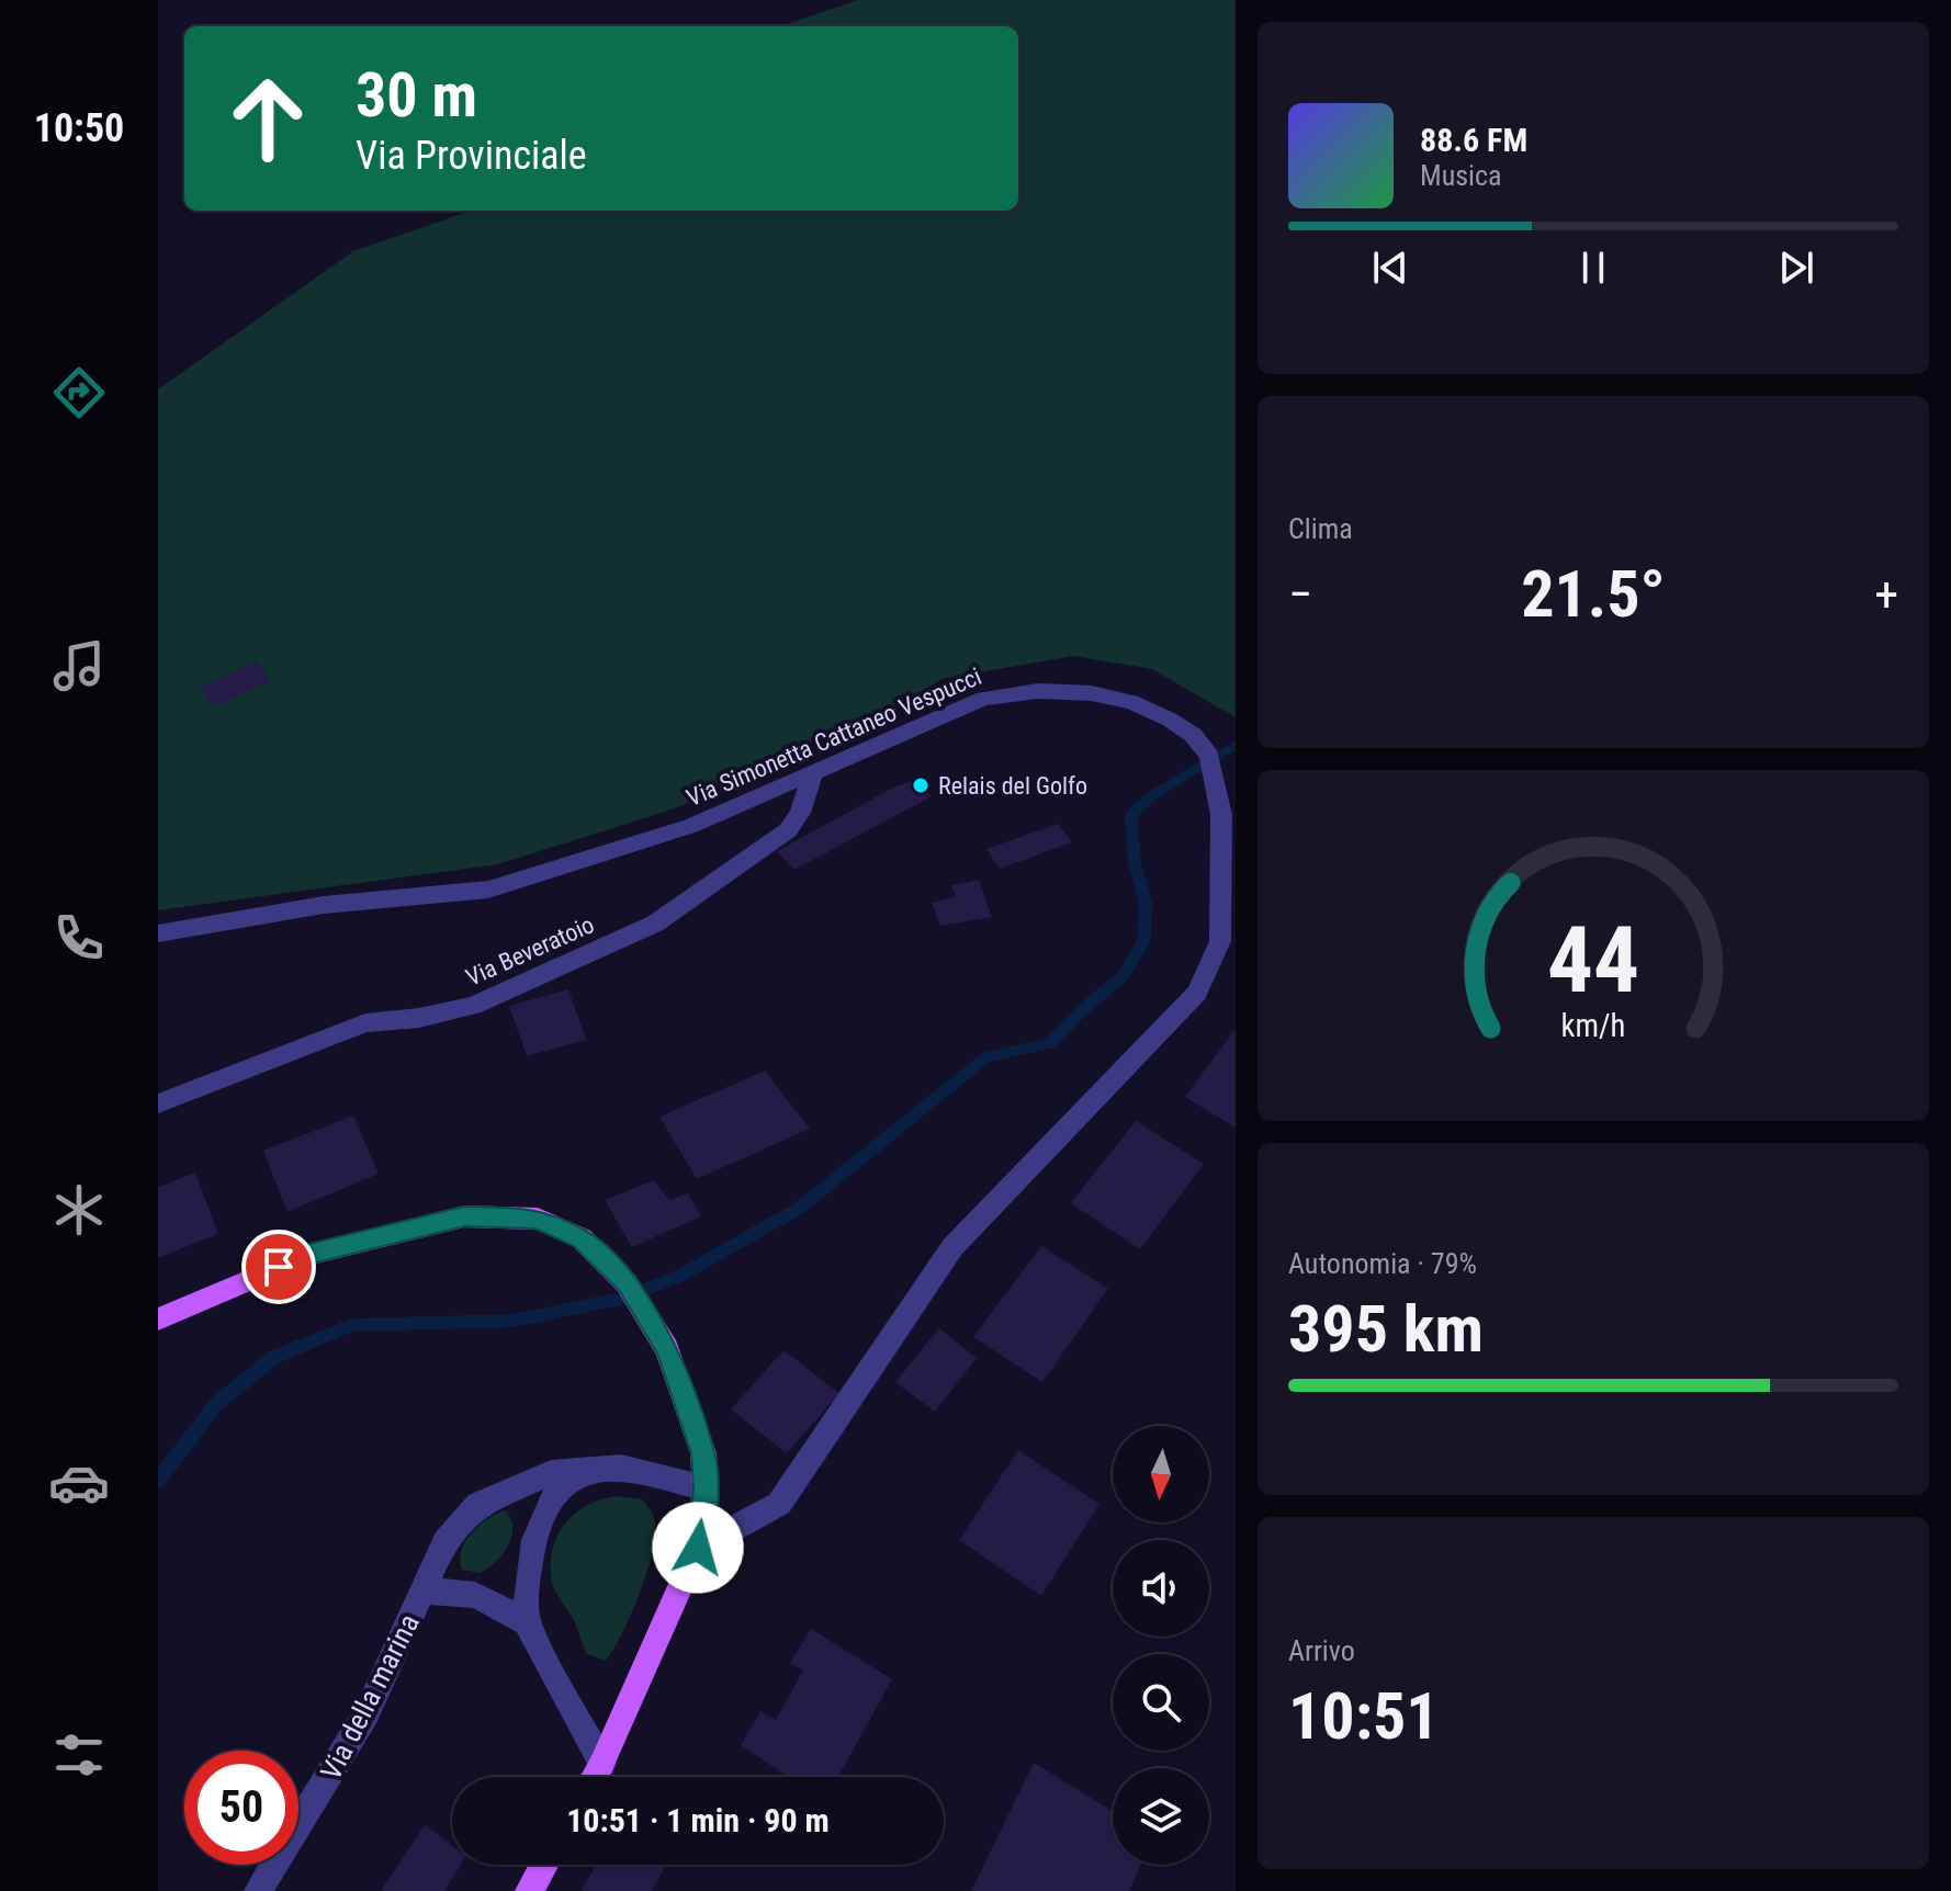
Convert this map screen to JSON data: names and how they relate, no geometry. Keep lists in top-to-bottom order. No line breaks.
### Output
{"streets":{"street":["Via Simonetta Cattaneo Vespucci","Via Beveratoio","Via della marina"]},"crossings":[["Via Simonetta Cattaneo Vespucci","Via Beveratoio"]],"places":["Relais del Golfo"],"north":"bottom","page":{"tabs":"10:50","turn":["30 m","Via Provinciale"],"song":["88.6 FM","Musica"],"tile":["Clima",["Autonomia · 79%","395 km"],["Arrivo","10:51"]],"heat":["−","21.5°","+"],"limit":"50","trip":"10:51 · 1 min · 90 m","gauge":["44","km/h"]}}
